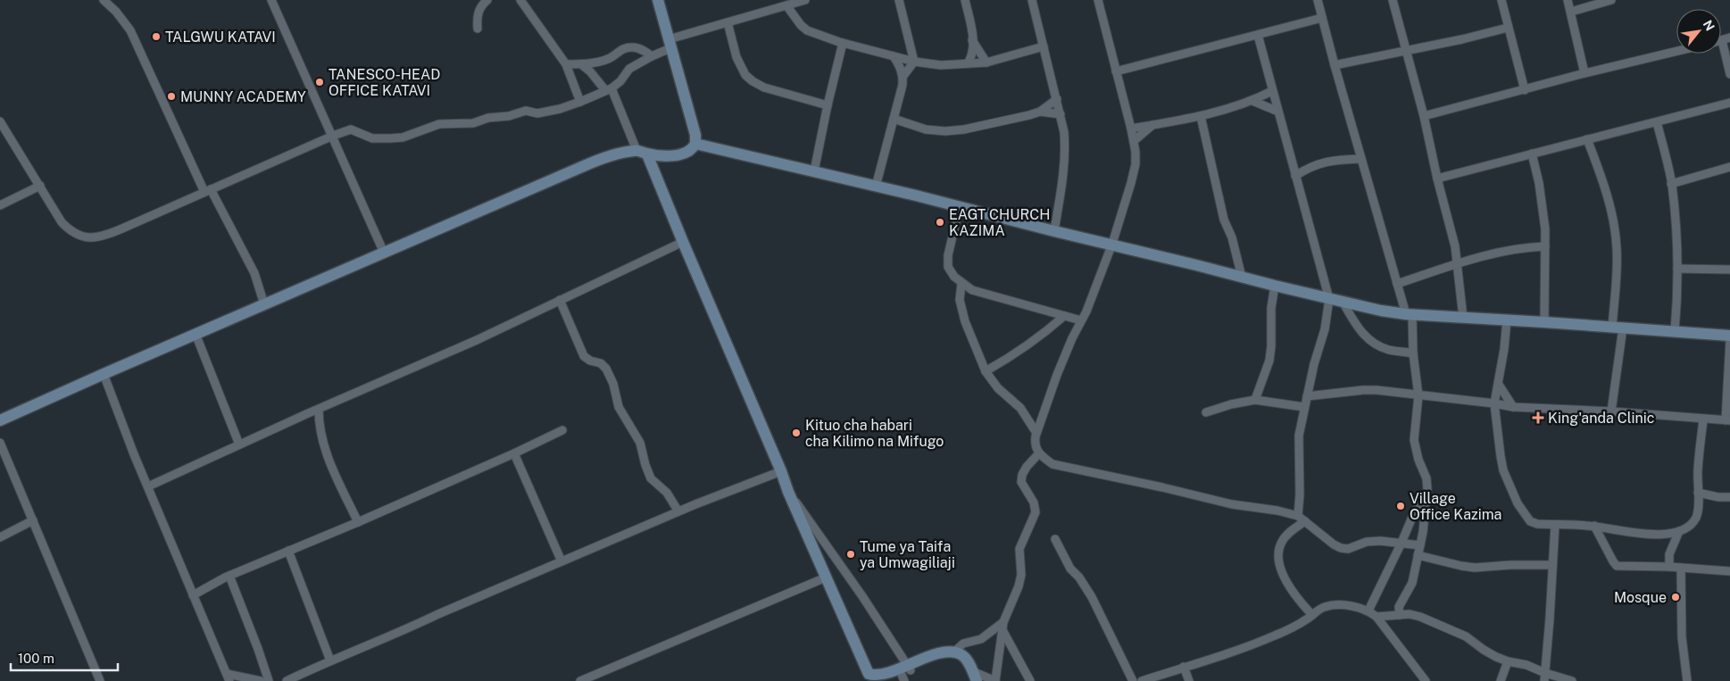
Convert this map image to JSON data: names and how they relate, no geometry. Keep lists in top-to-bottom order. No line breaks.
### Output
{"places":{"other":["TALGWU KATAVI","TANESCO-HEAD OFFICE KATAVI","MUNNY ACADEMY","EAGT CHURCH KAZIMA","Kituo cha habari cha Kilimo na Mifugo","Village Office Kazima","Tume ya Taifa ya Umwagiliaji","Mosque"],"health":["King'anda Clinic"]},"scale_bar":"100 m","north":"top right"}
